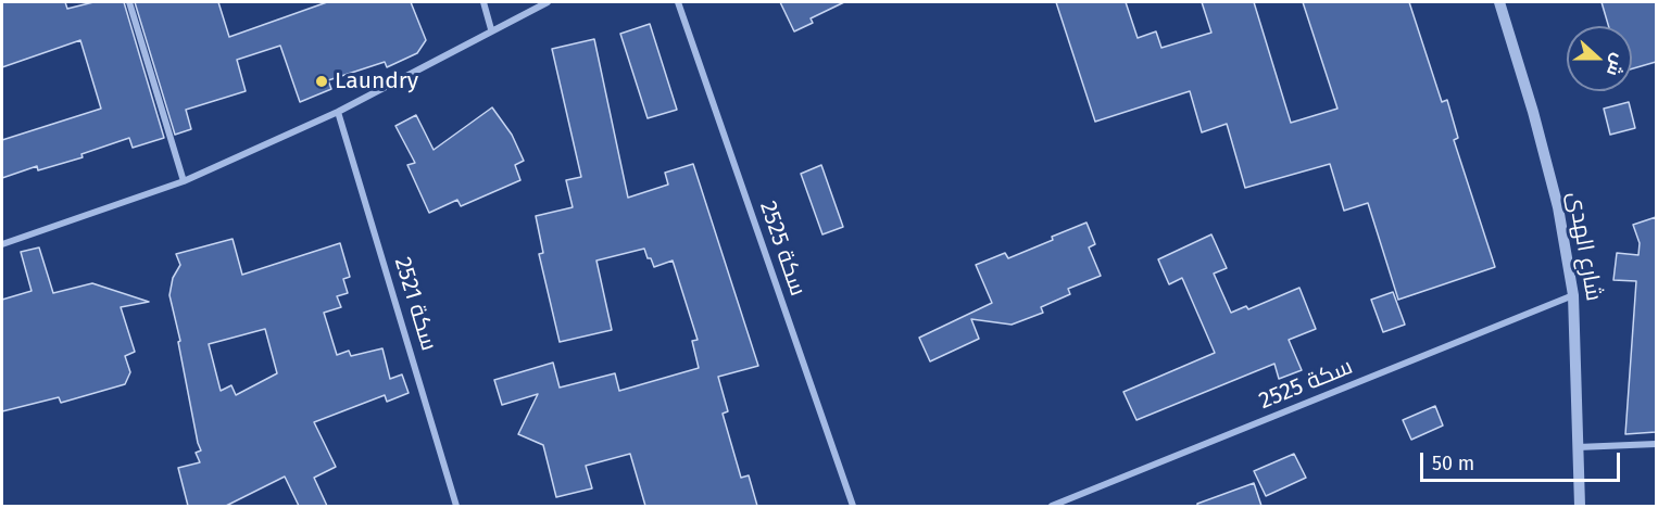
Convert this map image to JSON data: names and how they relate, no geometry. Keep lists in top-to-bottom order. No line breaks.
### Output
{"streets":{"street":["شارع الهدى","سكة 2525","سكة 2521"]},"crossings":[["شارع الهدى","سكة 2525"]],"places":["Laundry"],"scale_bar":"50 m","north":"right"}
